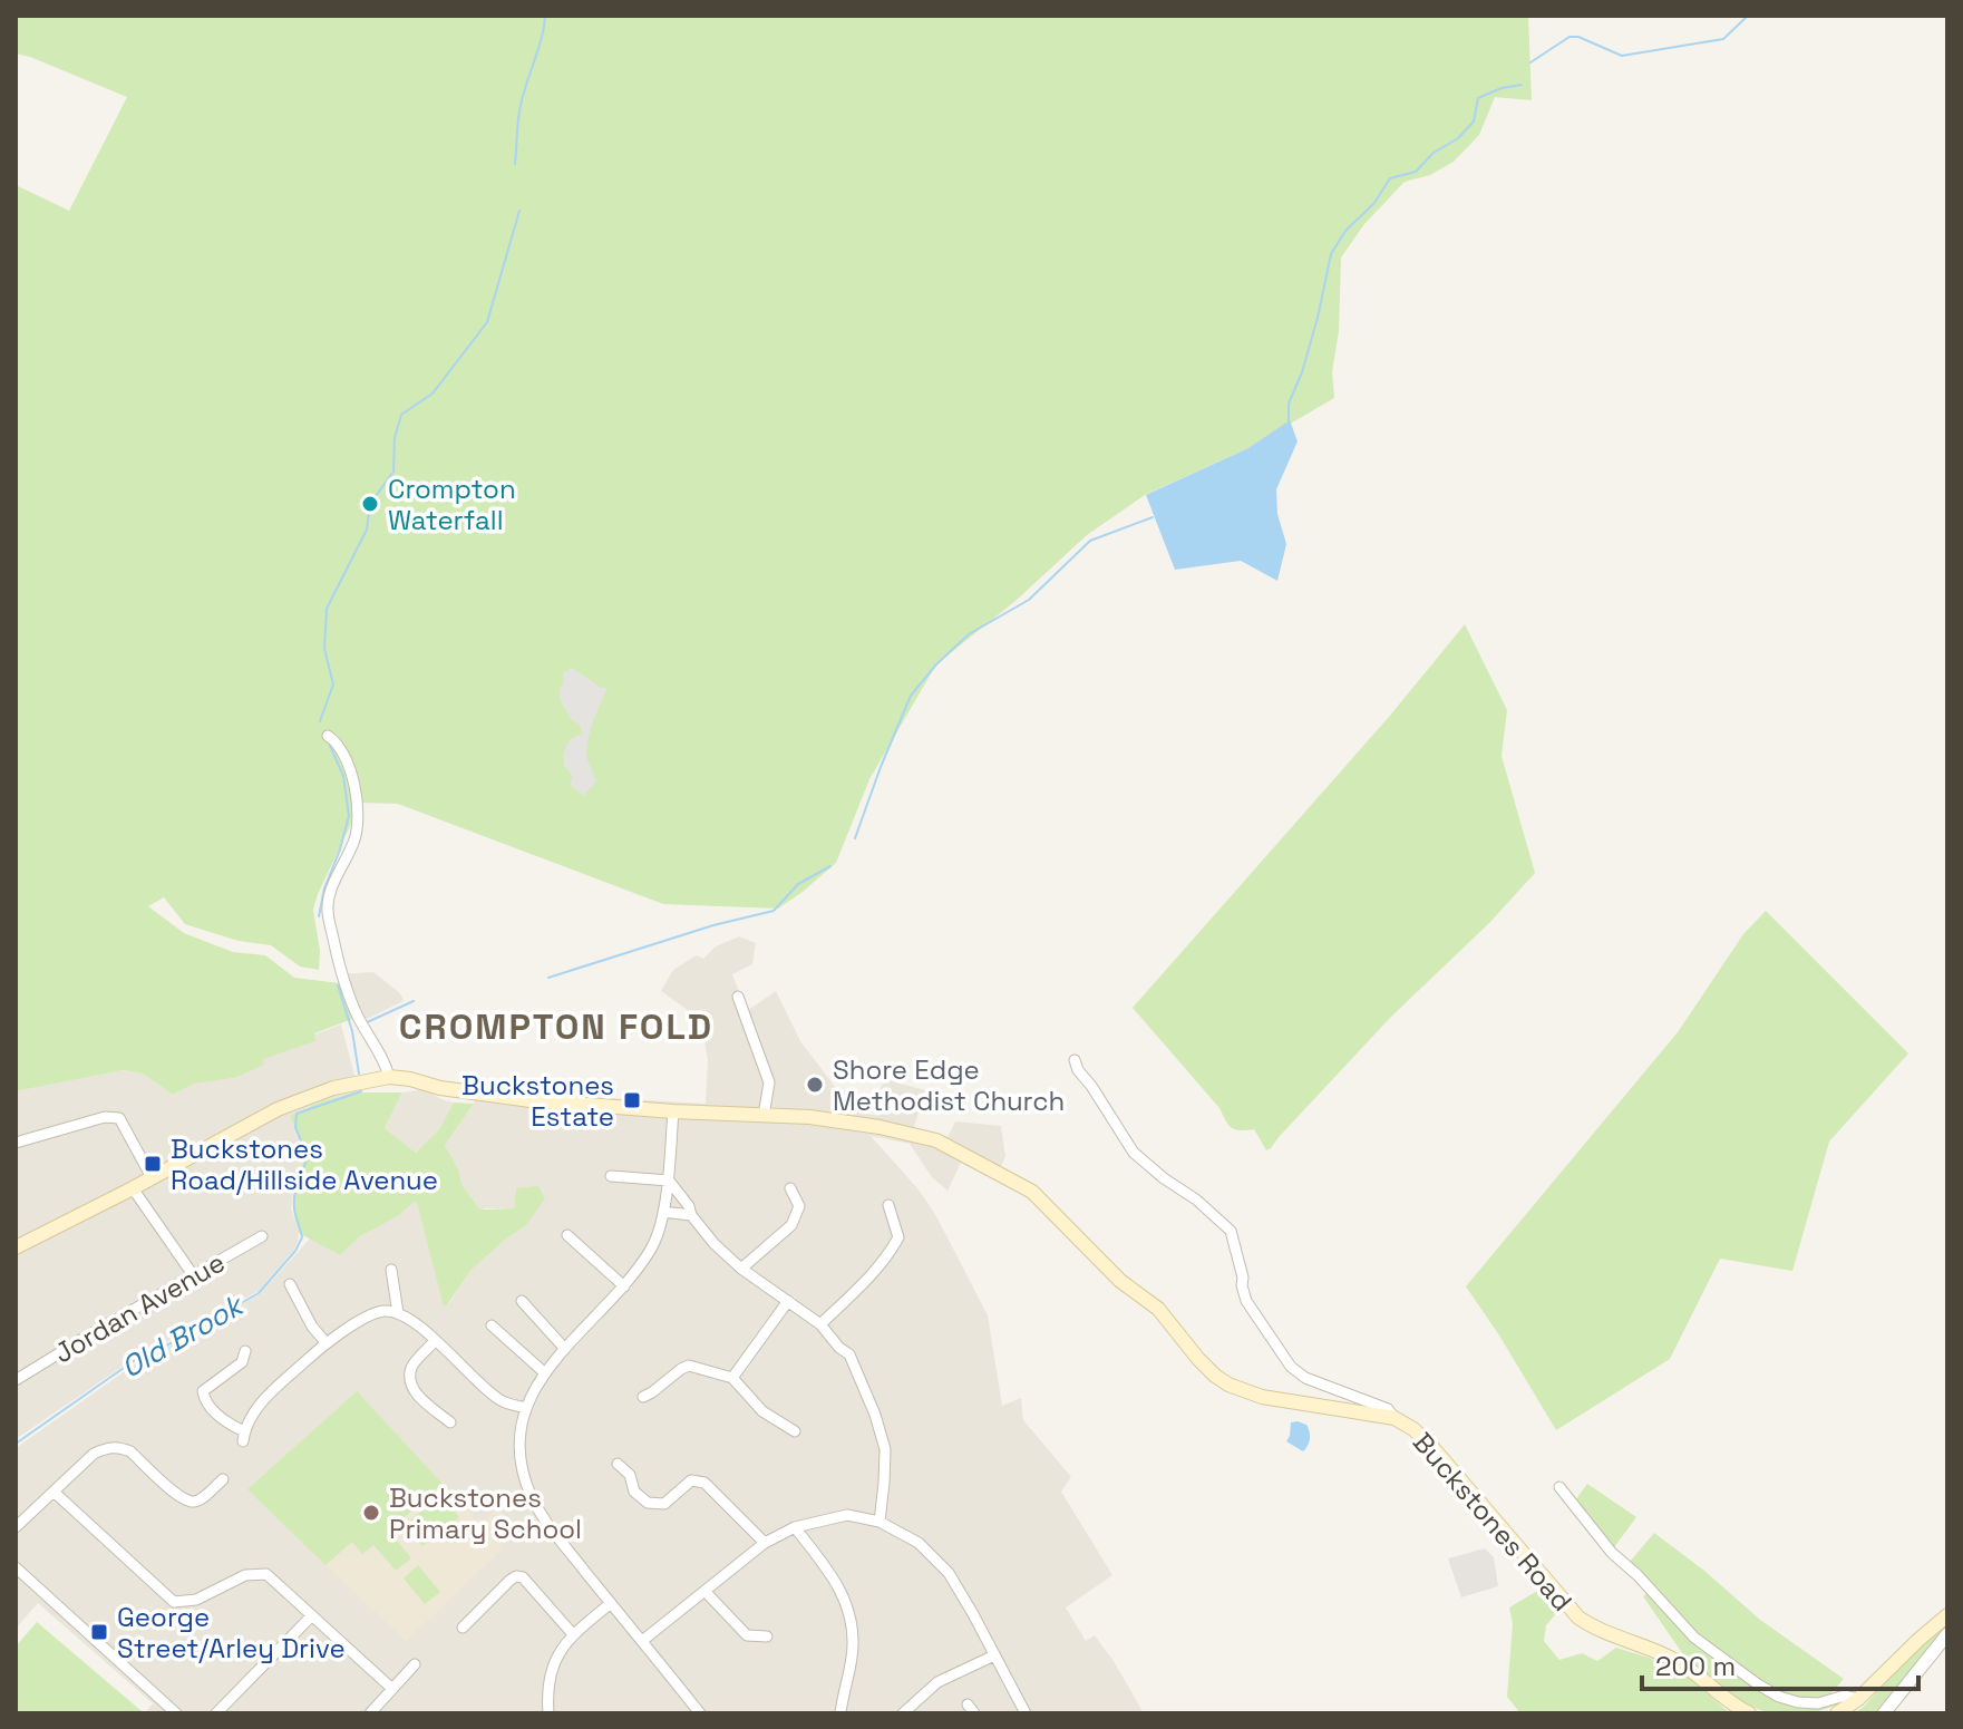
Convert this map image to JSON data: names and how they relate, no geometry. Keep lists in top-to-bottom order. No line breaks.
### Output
{"streets":{"main road":["Buckstones Road"],"street":["Jordan Avenue"]},"districts":["CROMPTON FOLD"],"water":["Old Brook"],"places":{"other":["Crompton Waterfall","Shore Edge Methodist Church","Buckstones Primary School"],"transit":["Buckstones Estate","Buckstones Road/Hillside Avenue","George Street/Arley Drive"]},"scale_bar":"200 m"}
